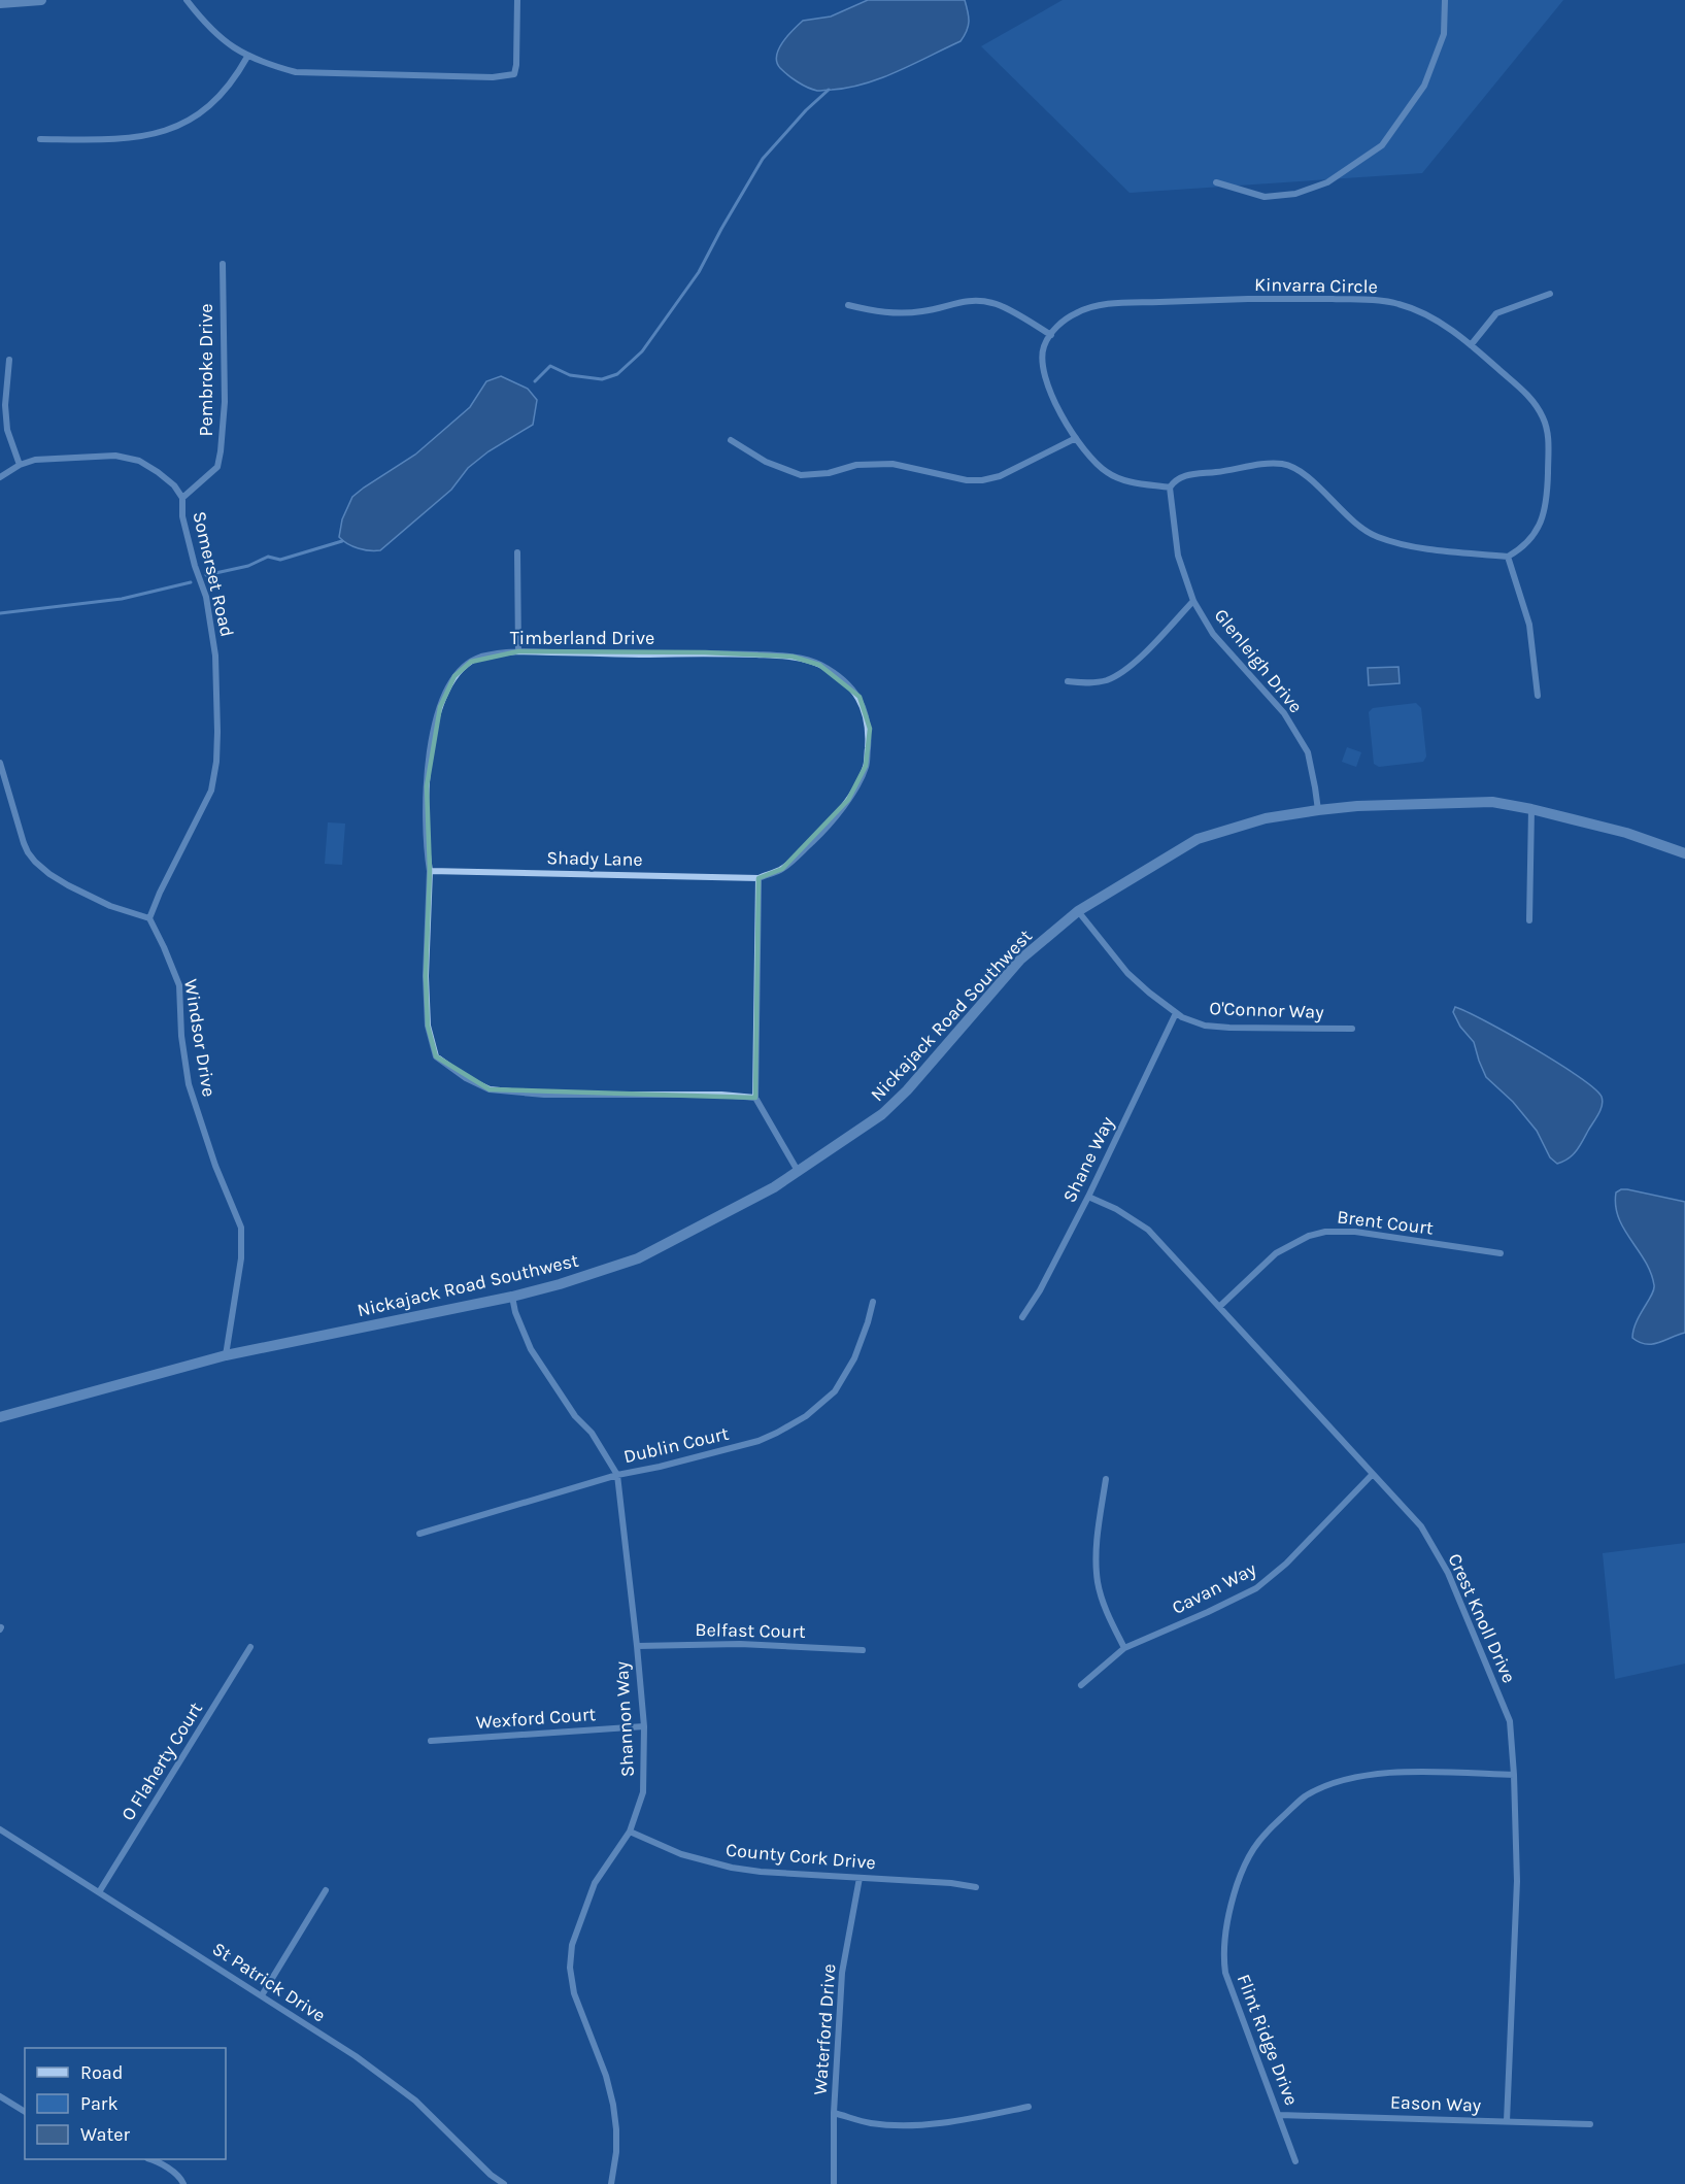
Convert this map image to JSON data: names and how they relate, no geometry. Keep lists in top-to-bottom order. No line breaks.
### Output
{"streets":{"street":["Kinvarra Circle","Pembroke Drive","Somerset Road","Timberland Drive","Glenleigh Drive","Shady Lane","O'Connor Way","Nickajack Road Southwest","Windsor Drive","Shane Way","Brent Court","Dublin Court","Cavan Way","Crest Knoll Drive","Belfast Court","Wexford Court","Shannon Way","O Flaherty Court","County Cork Drive","St Patrick Drive","Waterford Drive","Flint Ridge Drive","Eason Way"]},"crossings":[["Pembroke Drive","Somerset Road"],["Somerset Road","Windsor Drive"],["Timberland Drive","Shady Lane"],["Glenleigh Drive","Nickajack Road Southwest"],["O'Connor Way","Nickajack Road Southwest"],["O'Connor Way","Shane Way"],["Nickajack Road Southwest","Windsor Drive"],["Nickajack Road Southwest","Shannon Way"],["Shane Way","Crest Knoll Drive"],["Brent Court","Crest Knoll Drive"],["Dublin Court","Shannon Way"],["Cavan Way","Crest Knoll Drive"],["Crest Knoll Drive","Flint Ridge Drive"],["Crest Knoll Drive","Eason Way"],["Belfast Court","Shannon Way"],["Wexford Court","Shannon Way"],["Shannon Way","County Cork Drive"],["O Flaherty Court","St Patrick Drive"],["County Cork Drive","Waterford Drive"],["Flint Ridge Drive","Eason Way"]],"legend":["Road","Park","Water"]}
